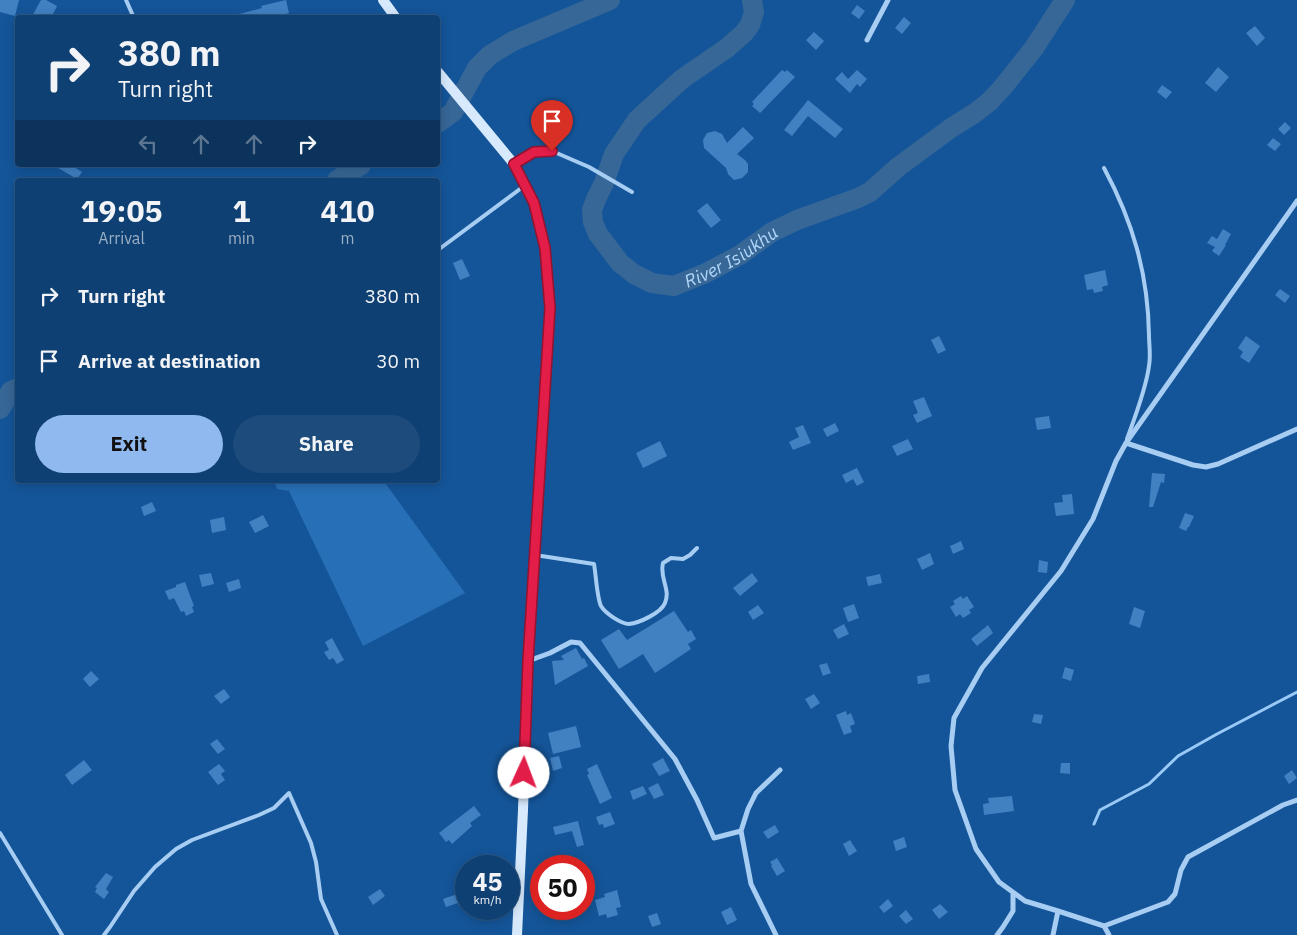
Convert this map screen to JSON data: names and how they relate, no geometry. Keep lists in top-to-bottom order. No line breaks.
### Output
{"water":["River Isiukhu"],"page":{"turn":["380 m","Turn right"],"eta":["19:05","Arrival","1","min","410","m"],"list":[{"name":"Turn right","value":"380 m"},{"name":"Arrive at destination","value":"30 m"}],"buttons":["Exit","Share"],"speed":"45 km/h","limit":"50"}}
